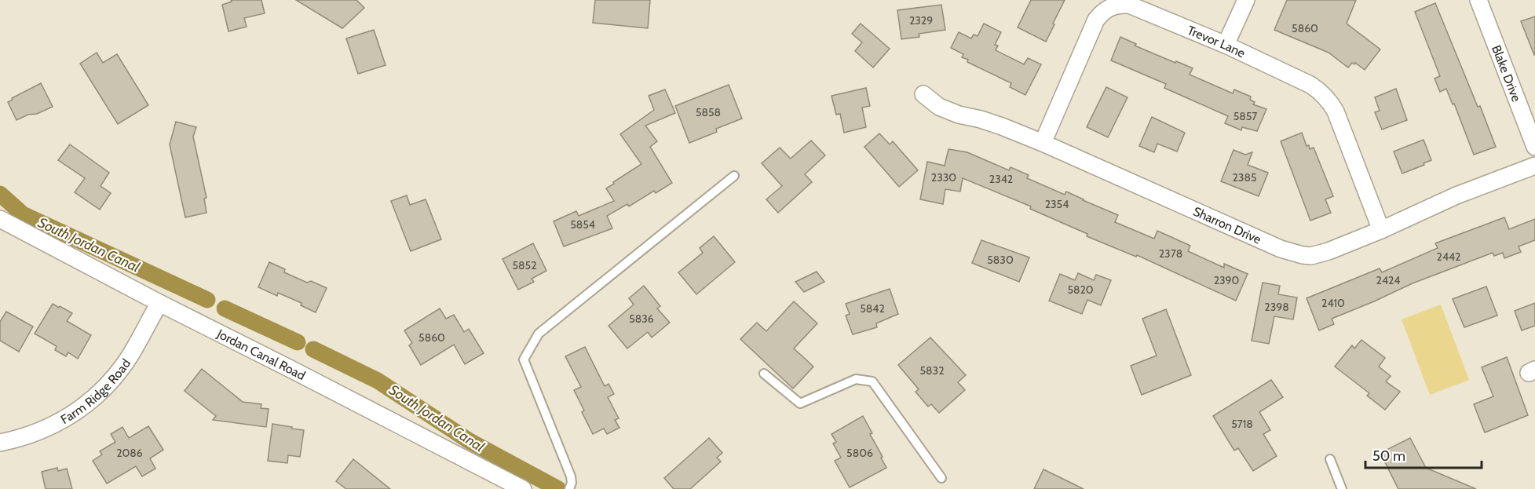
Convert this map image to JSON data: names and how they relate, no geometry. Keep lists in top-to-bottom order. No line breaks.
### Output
{"streets":{"street":["Trevor Lane","Blake Drive","Sharron Drive","Jordan Canal Road","Farm Ridge Road"]},"crossings":[["Trevor Lane","Sharron Drive"],["Jordan Canal Road","Farm Ridge Road"]],"water":["South Jordan Canal"],"house_numbers":["2329","5860","5858","5857","2330","2385","2342","2354","5854","2378","2442","5830","5852","2390","2424","5820","2410","2398","5842","5836","5860","5832","5718","2086","5806"],"scale_bar":"50 m"}
